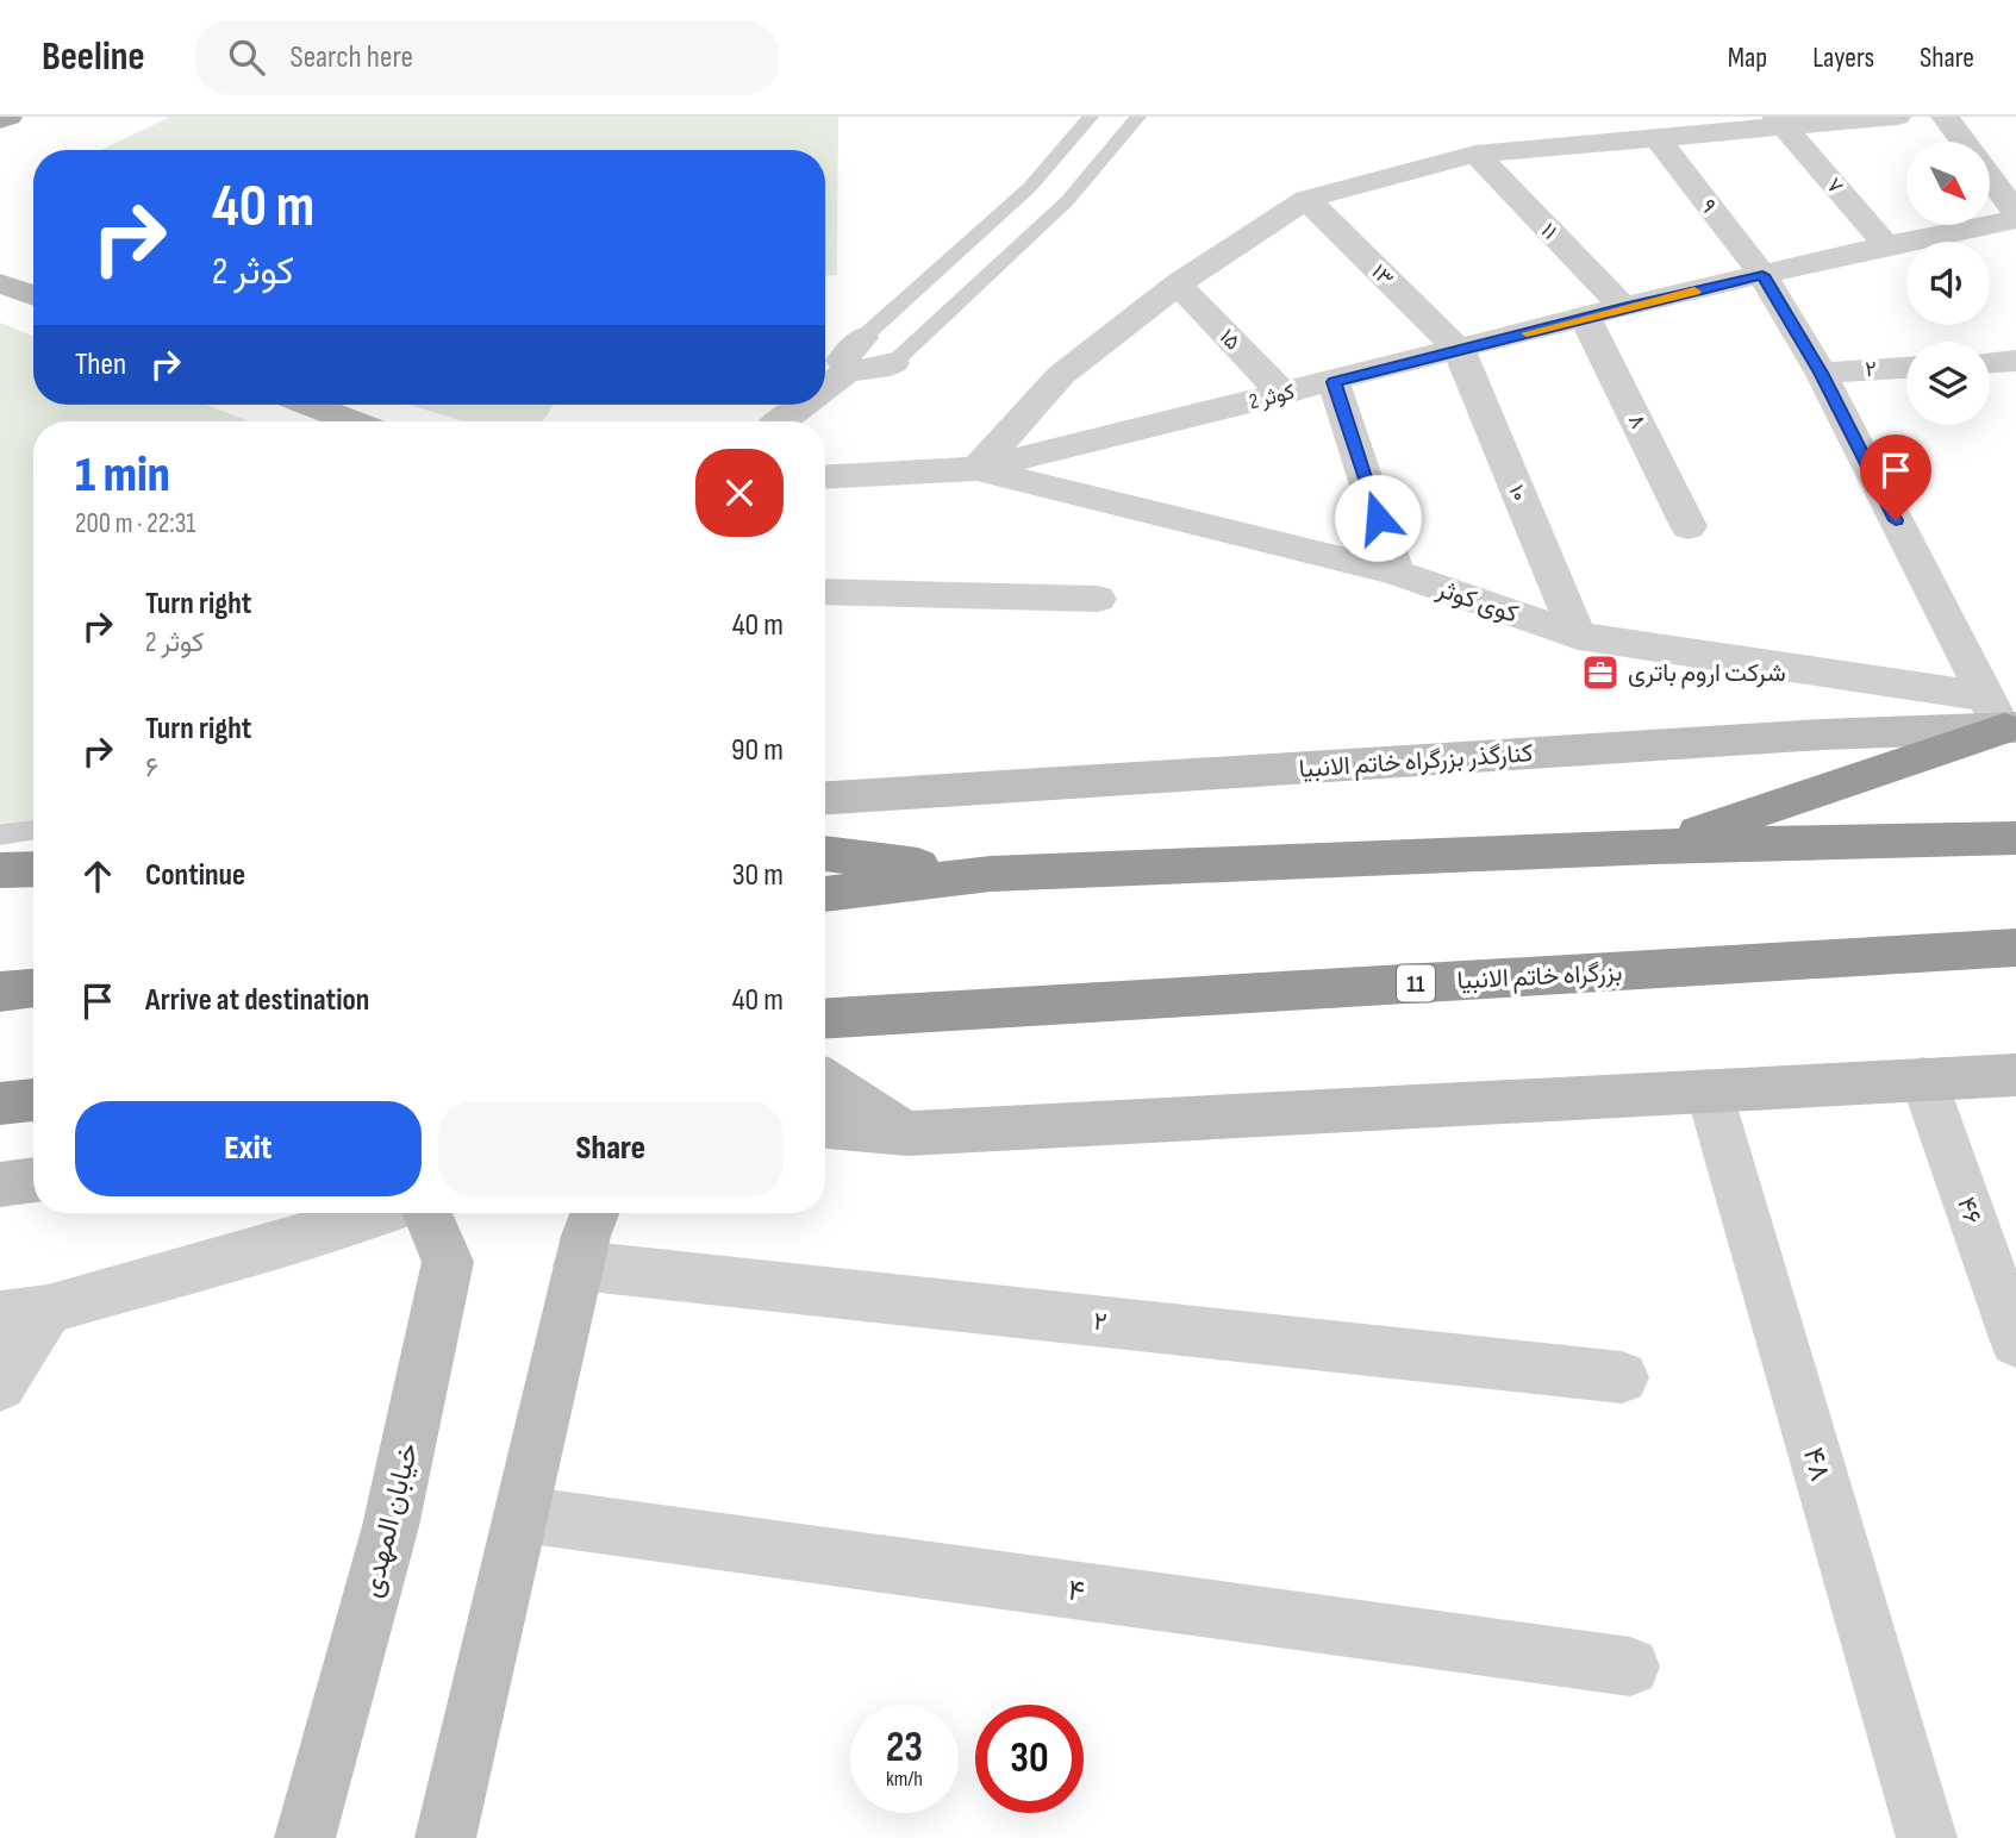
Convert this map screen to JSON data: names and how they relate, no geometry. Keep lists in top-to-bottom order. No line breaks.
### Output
{"streets":{"highway":["بزرگراه خاتم الانبیا","11"],"main road":["کنارگذر بزرگراه خاتم الانبیا","خیابان المهدی"],"street":["۷","۹","۱۱","۱۳","۱۵","۲","کوثر 2","۸","۱۰","کوی کوثر","۴۶","۴۸","۴"]},"crossings":[["۷","کوثر 2"],["۹","۲"],["۹","کوثر 2"],["۹","کوی کوثر"],["۹","کنارگذر بزرگراه خاتم الانبیا"],["۱۱","کوثر 2"],["۱۳","کوثر 2"],["۱۳","۱۰"],["۱۵","کوثر 2"],["کوثر 2","۸"],["کوثر 2","۱۰"],["کوثر 2","کوی کوثر"],["۱۰","کوی کوثر"],["کوی کوثر","کنارگذر بزرگراه خاتم الانبیا"]],"places":{"office":["شرکت اروم باتری"]},"north":"bottom right","page":{"header":"Beeline","search":"Search here","nav":["Map","Layers","Share"],"turn":["40 m","کوثر 2"],"then":"Then","heading":["1 min","200 m · 22:31"],"list":[{"name":"Turn right","note":"کوثر 2","value":"40 m"},{"name":"Turn right","note":"۶","value":"90 m"},{"name":"Continue","value":"30 m"},{"name":"Arrive at destination","value":"40 m"}],"buttons":["Exit","Share"],"speed":"23 km/h","limit":"30"}}
